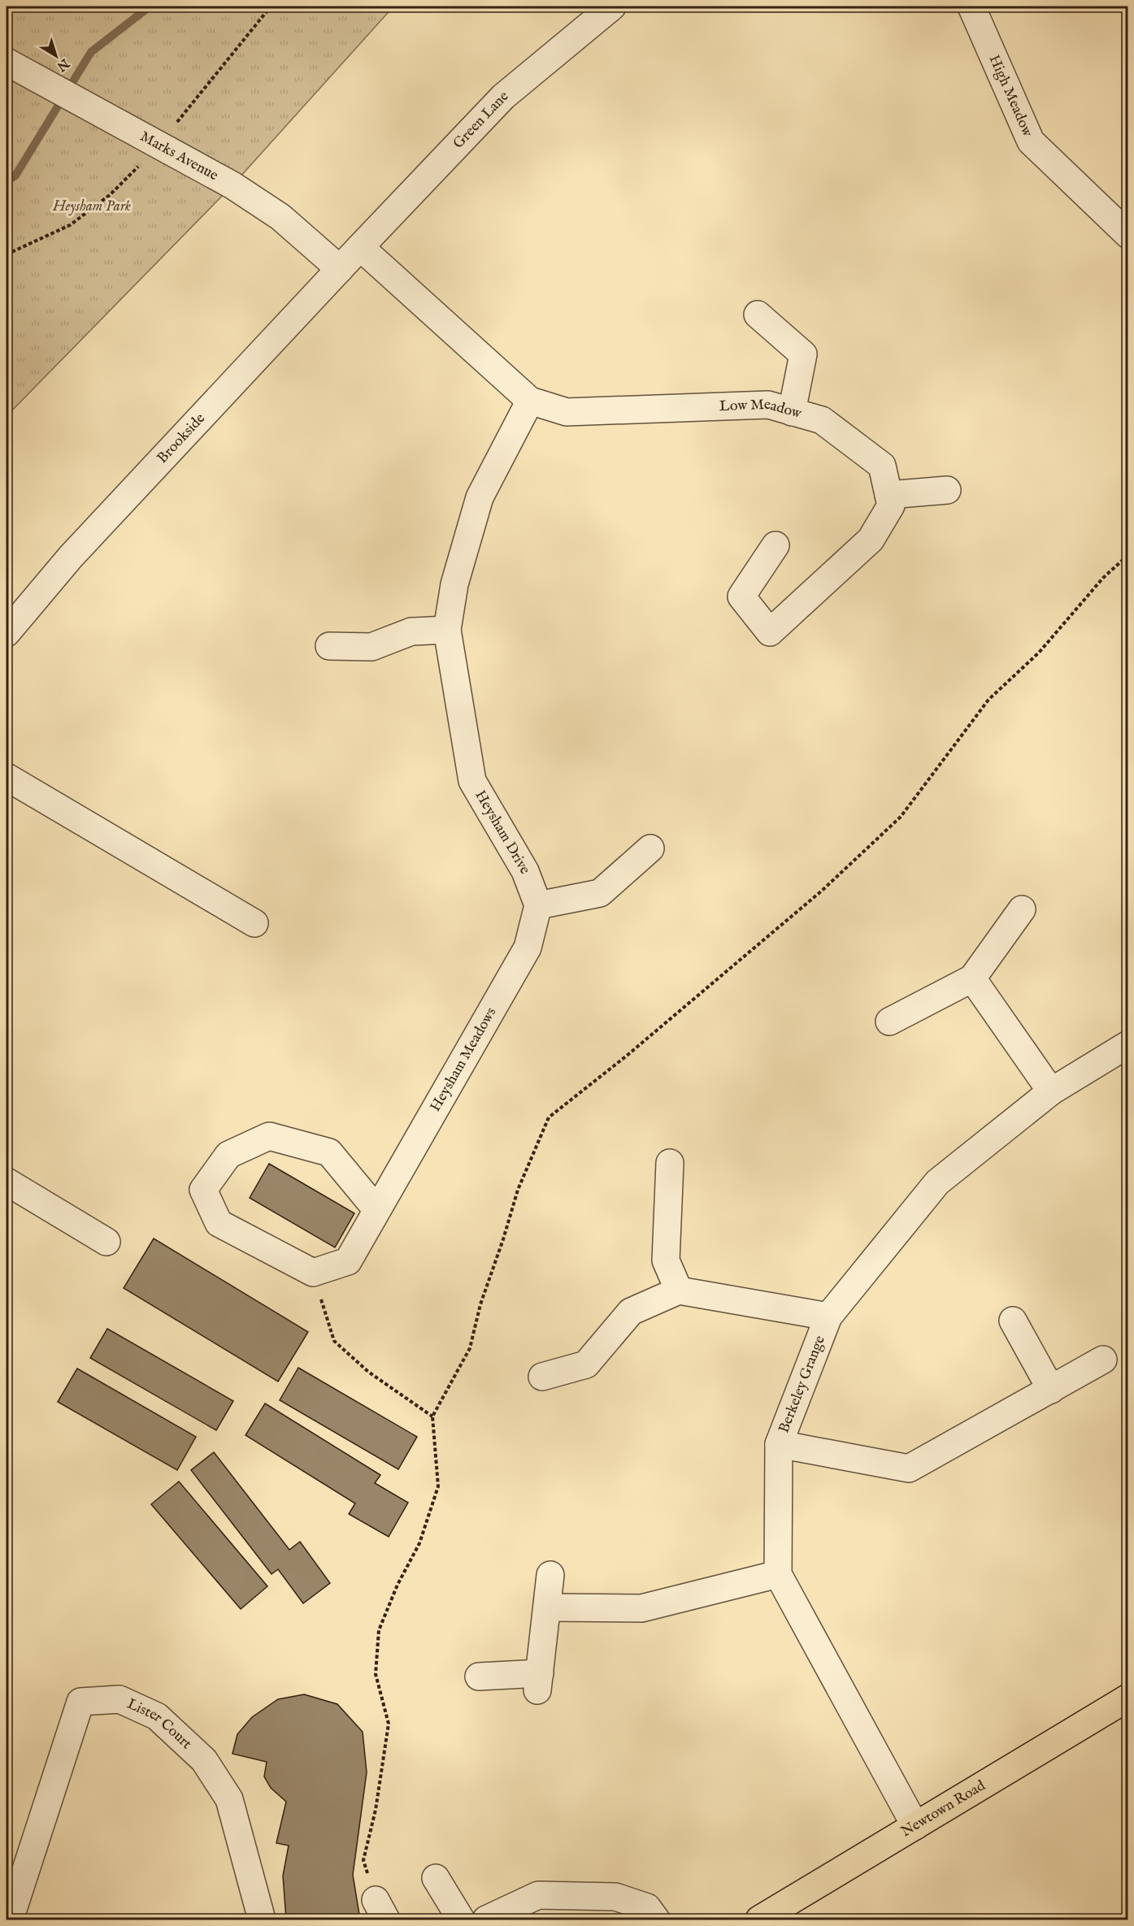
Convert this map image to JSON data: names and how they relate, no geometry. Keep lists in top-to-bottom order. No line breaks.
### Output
{"streets":{"main road":["Newtown Road"],"street":["High Meadow","Green Lane","Marks Avenue","Low Meadow","Brookside","Heysham Drive","Heysham Meadows","Berkeley Grange","Lister Court"]},"crossings":[["Green Lane","Low Meadow"],["Green Lane","Brookside"],["Marks Avenue","Brookside"],["Low Meadow","Brookside"],["Low Meadow","Heysham Drive"],["Heysham Drive","Heysham Meadows"],["Berkeley Grange","Newtown Road"]],"parks":["Heysham Park"],"north":"bottom right"}
